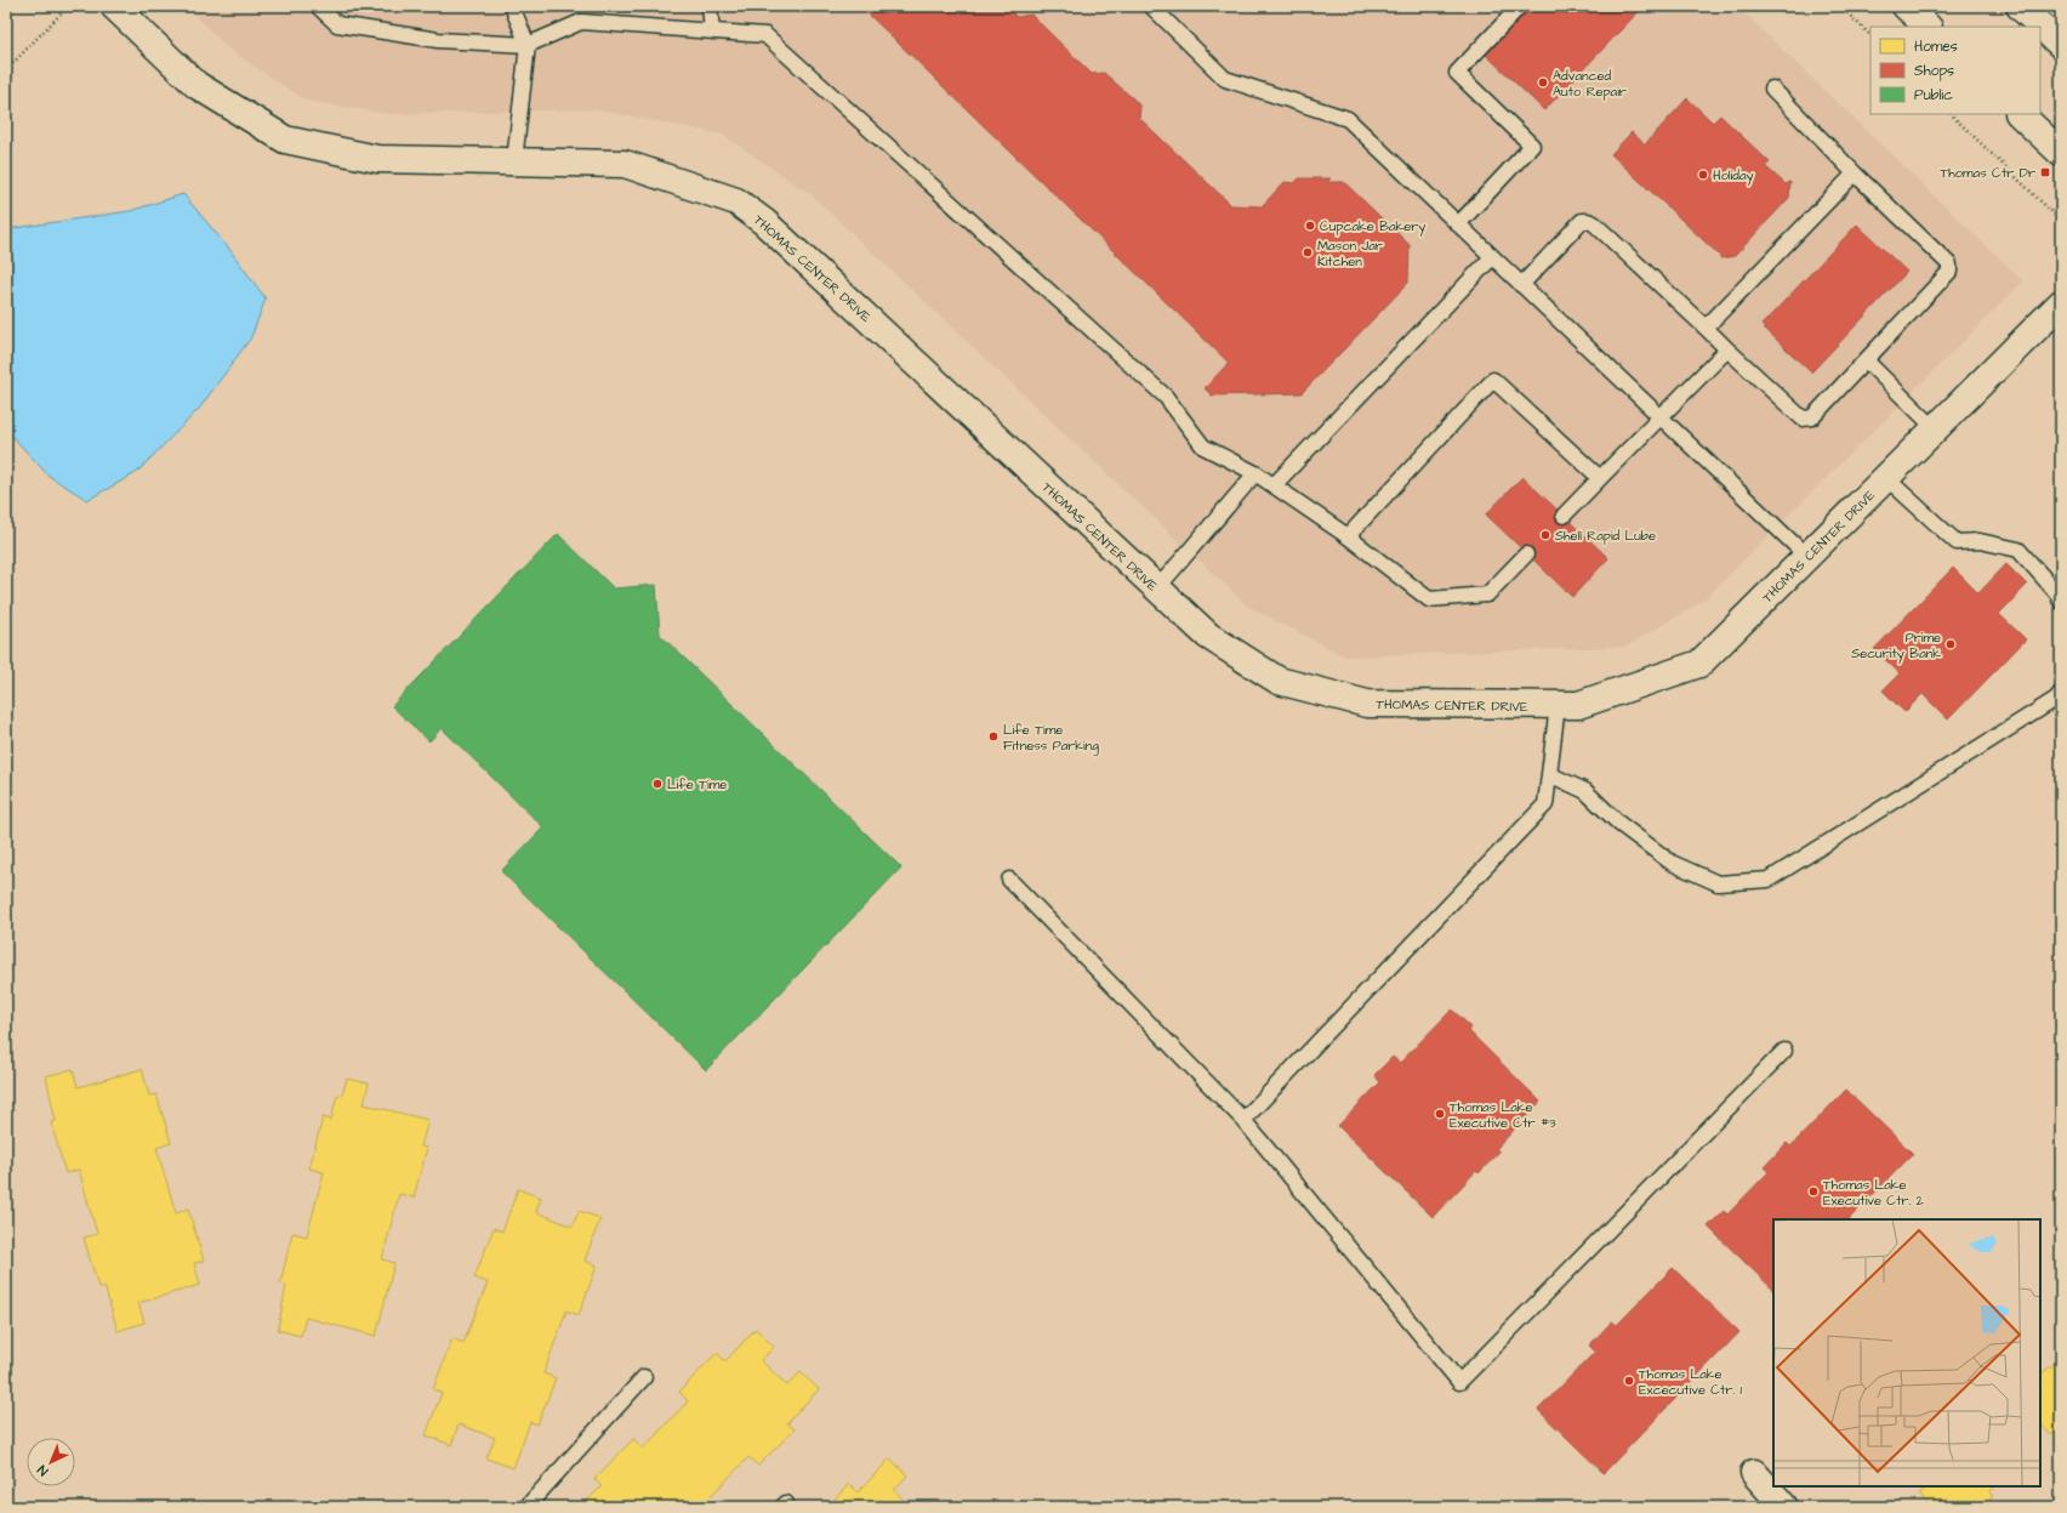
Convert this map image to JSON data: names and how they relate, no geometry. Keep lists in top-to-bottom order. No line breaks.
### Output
{"streets":{"street":["THOMAS CENTER DRIVE"]},"places":{"other":["Advanced Auto Repair","Holiday","Cupcake Bakery","Mason Jar Kitchen","Shell Rapid Lube","Prime Security Bank","Life Time Fitness Parking","Life Time","Thomas Lake Executive Ctr #3","Thomas Lake Executive Ctr. 2","Thomas Lake Excecutive Ctr. 1"],"transit":["Thomas Ctr Dr"]},"legend":["Homes","Shops","Public"],"north":"bottom left"}
